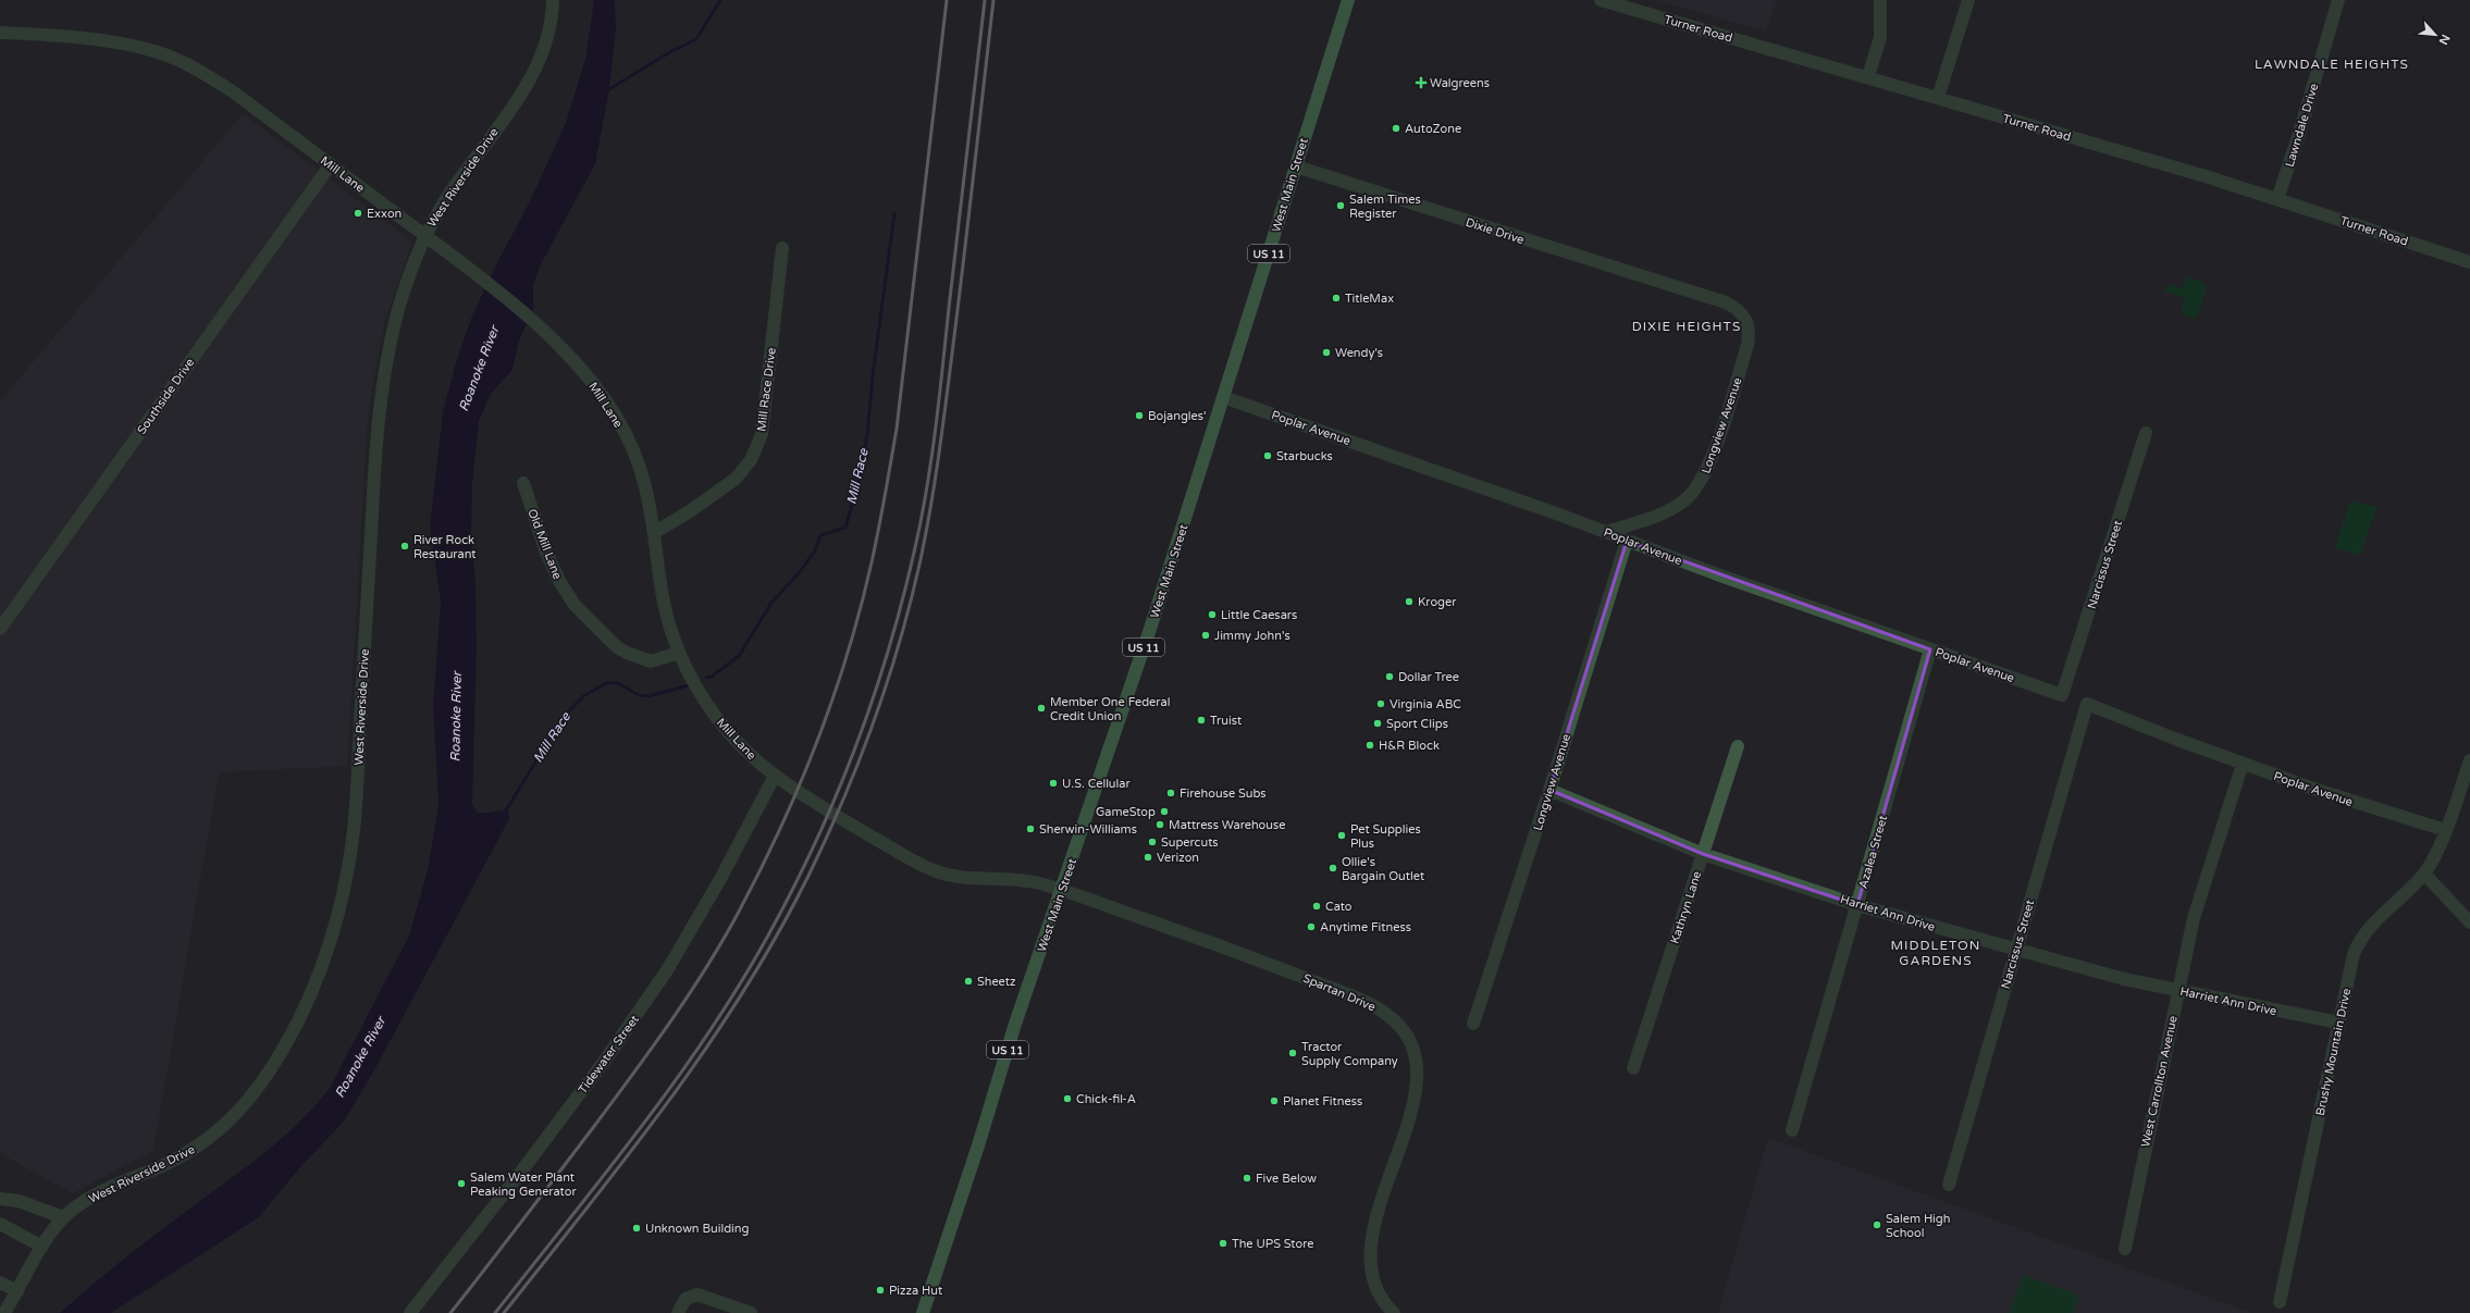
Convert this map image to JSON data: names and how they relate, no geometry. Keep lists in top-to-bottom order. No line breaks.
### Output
{"streets":{"main road":["West Main Street","US 11"],"street":["Turner Road","Lawndale Drive","Mill Lane","West Riverside Drive","Dixie Drive","Mill Race Drive","Southside Drive","Longview Avenue","Poplar Avenue","Old Mill Lane","Narcissus Street","Azalea Street","Kathryn Lane","Harriet Ann Drive","Spartan Drive","Brushy Mountain Drive","Tidewater Street","West Carrollton Avenue"]},"crossings":[["Turner Road","Lawndale Drive"],["Mill Lane","West Riverside Drive"],["Mill Lane","West Main Street"],["Mill Lane","Mill Race Drive"],["Mill Lane","Southside Drive"],["Mill Lane","Old Mill Lane"],["Mill Lane","Spartan Drive"],["Mill Lane","Tidewater Street"],["West Main Street","Dixie Drive"],["West Main Street","Poplar Avenue"],["West Main Street","Spartan Drive"],["Dixie Drive","Longview Avenue"],["Longview Avenue","Poplar Avenue"],["Longview Avenue","Harriet Ann Drive"],["Poplar Avenue","Narcissus Street"],["Poplar Avenue","Azalea Street"],["Poplar Avenue","Brushy Mountain Drive"],["Poplar Avenue","West Carrollton Avenue"],["Narcissus Street","Harriet Ann Drive"],["Azalea Street","Harriet Ann Drive"],["Kathryn Lane","Harriet Ann Drive"],["Harriet Ann Drive","Brushy Mountain Drive"],["Harriet Ann Drive","West Carrollton Avenue"]],"districts":["LAWNDALE HEIGHTS","DIXIE HEIGHTS","MIDDLETON GARDENS"],"water":["Roanoke River","Mill Race"],"places":{"health":["Walgreens"],"other":["AutoZone","Salem Times Register","Exxon","TitleMax","Wendy's","Bojangles'","Starbucks","River Rock Restaurant","Kroger","Little Caesars","Jimmy John's","Dollar Tree","Virginia ABC","Member One Federal Credit Union","Truist","Sport Clips","H&R Block","U.S. Cellular","Firehouse Subs","GameStop","Mattress Warehouse","Sherwin-Williams","Pet Supplies Plus","Supercuts","Verizon","Ollie's Bargain Outlet","Cato","Anytime Fitness","Sheetz","Tractor Supply Company","Chick-fil-A","Planet Fitness","Five Below","Salem Water Plant Peaking Generator","Salem High School","Unknown Building","The UPS Store","Pizza Hut"]},"north":"bottom right"}
